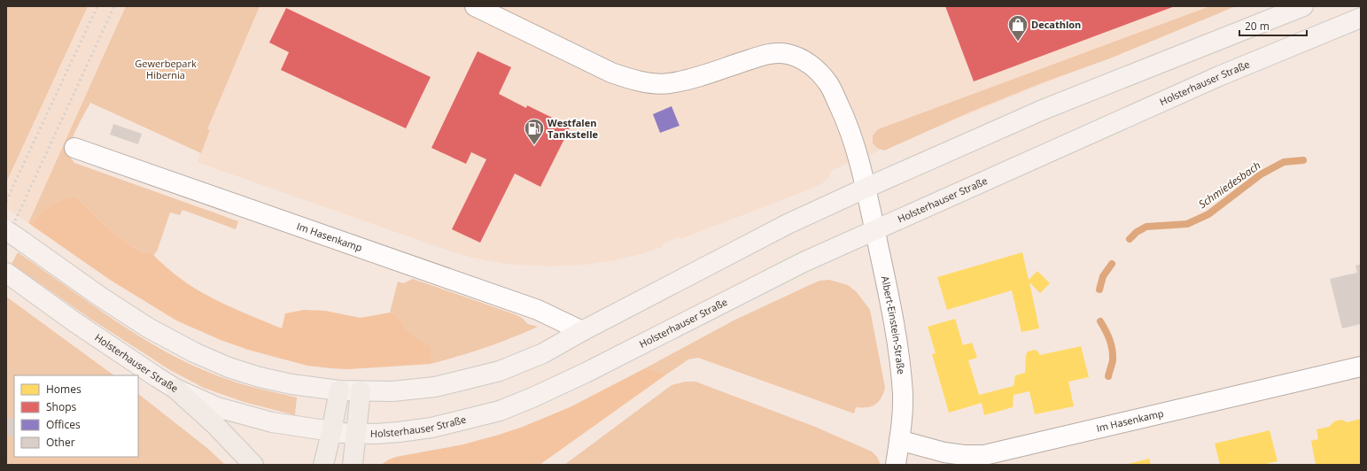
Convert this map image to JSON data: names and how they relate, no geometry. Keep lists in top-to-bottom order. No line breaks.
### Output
{"streets":{"main road":["Holsterhauser Straße"],"street":["Im Hasenkamp","Albert-Einstein-Straße"]},"crossings":[["Holsterhauser Straße","Albert-Einstein-Straße"],["Im Hasenkamp","Albert-Einstein-Straße"]],"water":["Schmiedesbach"],"parks":["Gewerbepark Hibernia"],"places":{"shop":["Decathlon"],"fuel station":["Westfalen Tankstelle"]},"legend":["Homes","Shops","Offices","Other"],"scale_bar":"20 m"}
